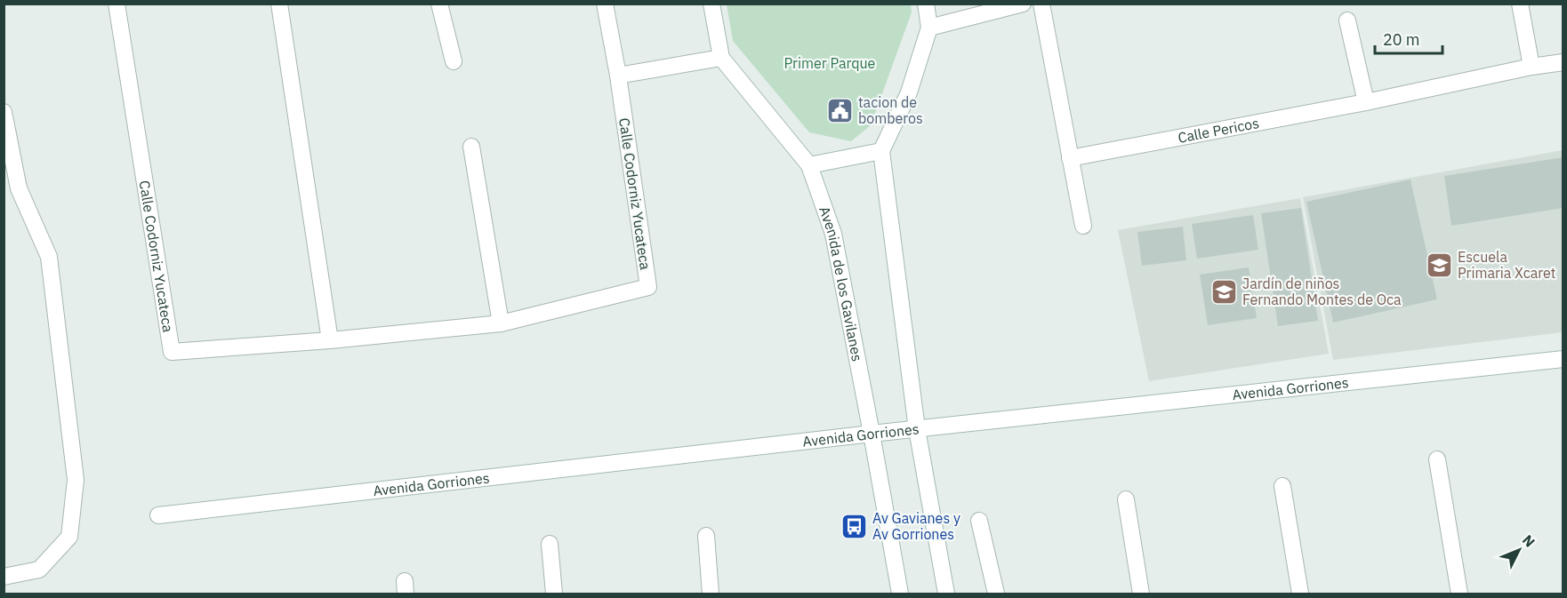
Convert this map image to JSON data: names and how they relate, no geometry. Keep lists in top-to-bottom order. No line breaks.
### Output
{"streets":{"street":["Calle Pericos","Calle Codorniz Yucateca","Avenida de los Gavilanes","Avenida Gorriones"]},"crossings":[["Avenida de los Gavilanes","Avenida Gorriones"]],"parks":["Primer Parque"],"places":{"public building":["tacion de bomberos"],"school or university":["Escuela Primaria Xcaret","Jardín de niños Fernando Montes de Oca"],"bus stop":["Av Gavianes y Av Gorriones"]},"scale_bar":"20 m","north":"top right"}
